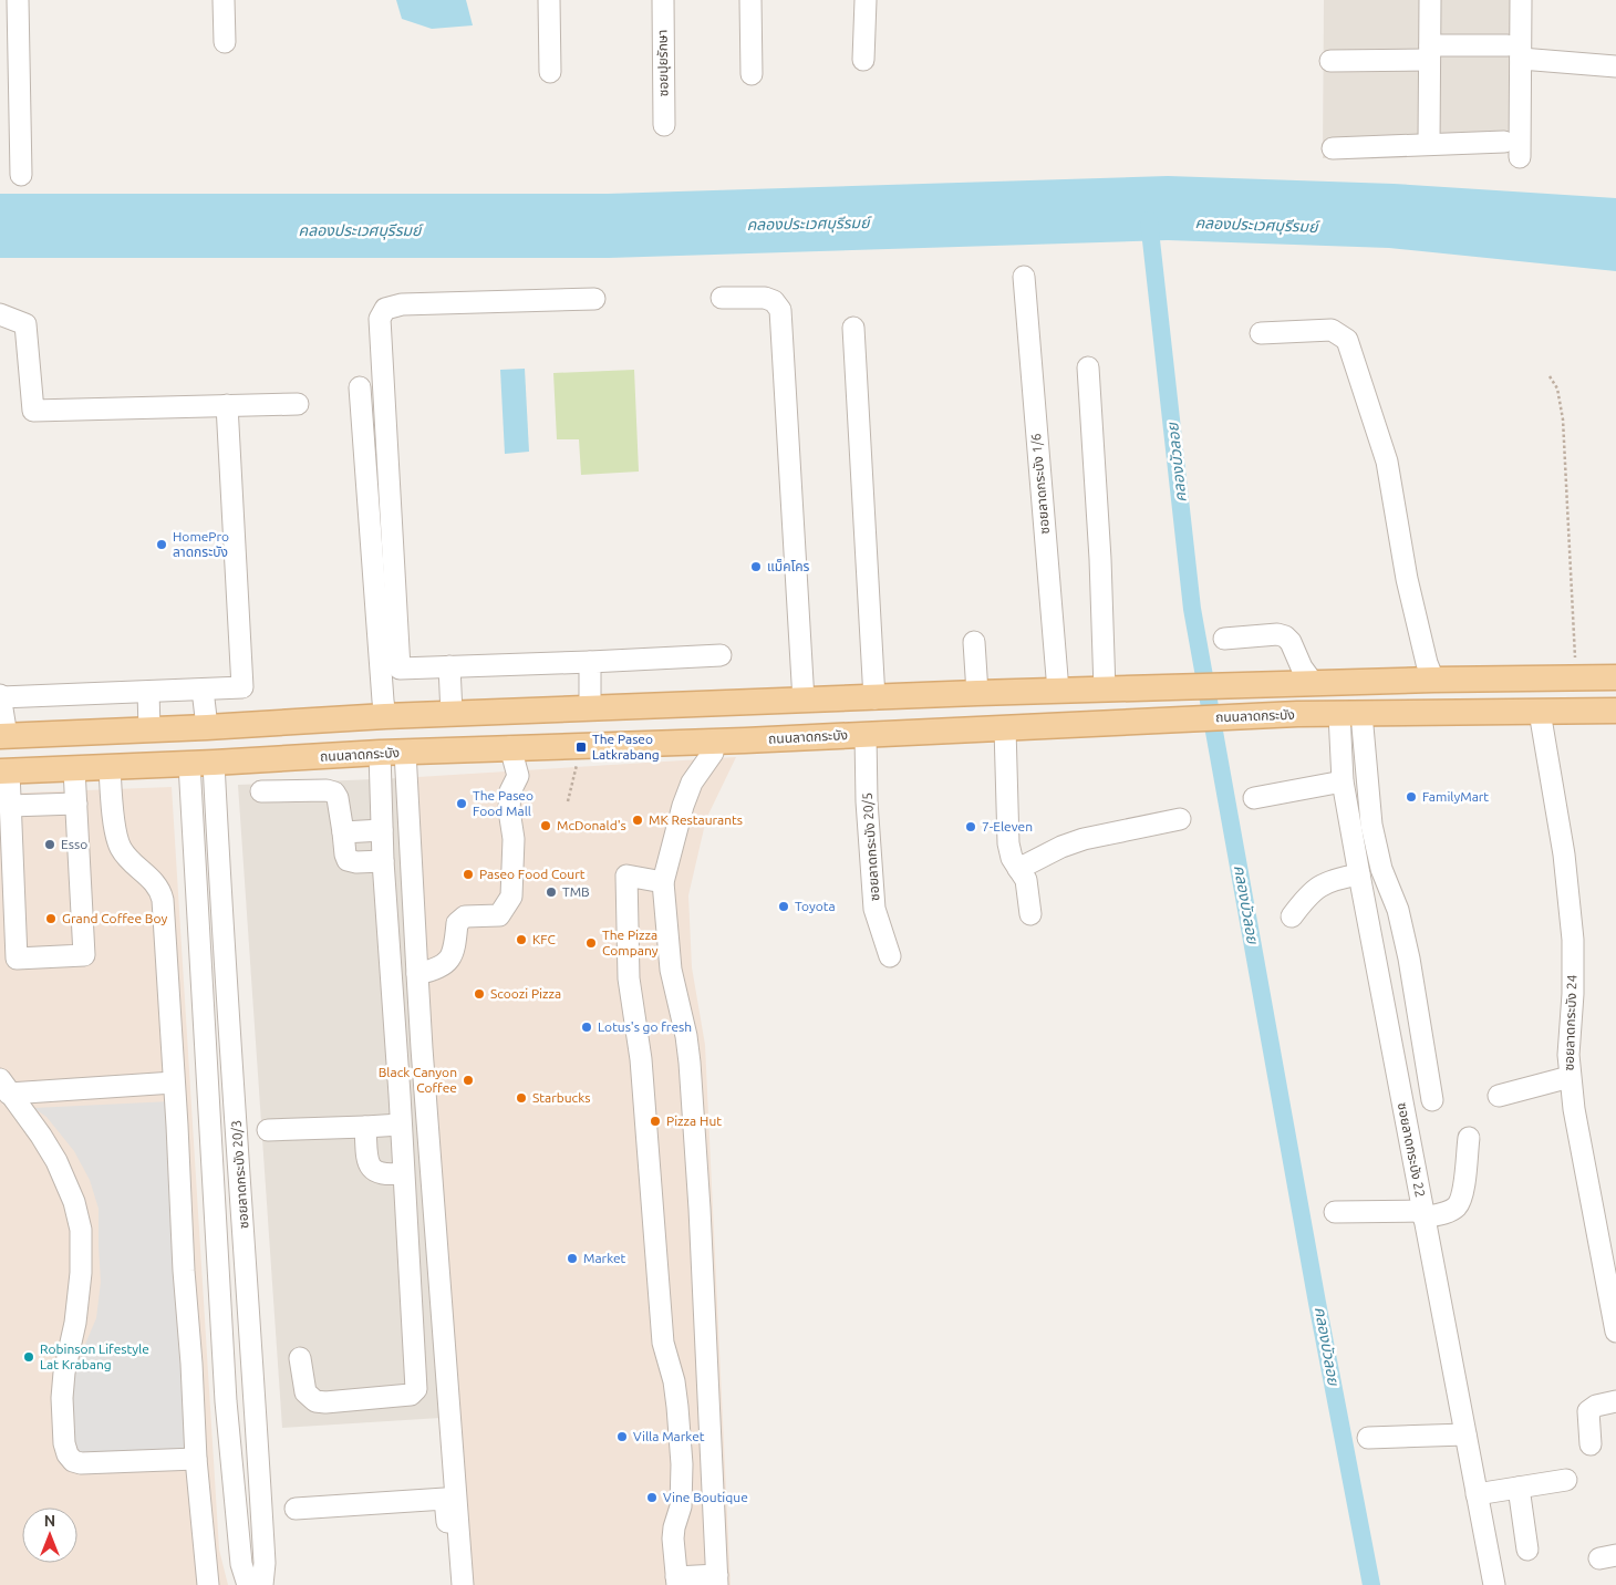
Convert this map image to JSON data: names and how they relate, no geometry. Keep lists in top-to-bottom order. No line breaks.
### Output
{"streets":{"main road":["ถนนลาดกระบัง"],"street":["ซอยปุยรักษา","ซอยลาดกระบัง 1/6","ซอยลาดกระบัง 20/5","ซอยลาดกระบัง 24","ซอยลาดกระบัง 22","ซอยลาดกระบัง 20/3"]},"crossings":[["ถนนลาดกระบัง","ซอยลาดกระบัง 20/5"],["ถนนลาดกระบัง","ซอยลาดกระบัง 24"],["ถนนลาดกระบัง","ซอยลาดกระบัง 22"],["ถนนลาดกระบัง","ซอยลาดกระบัง 20/3"]],"water":["คลองประเวศบุรีรมย์","คลองบัวลอย"],"places":{"other":["HomePro ลาดกระบัง","แม็คโคร","FamilyMart","The Paseo Food Mall","MK Restaurants","McDonald's","7-Eleven","Esso","Paseo Food Court","TMB","Toyota","Grand Coffee Boy","KFC","The Pizza Company","Scoozi Pizza","Lotus's go fresh","Black Canyon Coffee","Starbucks","Pizza Hut","Market","Robinson Lifestyle Lat Krabang","Villa Market","Vine Boutique"],"transit":["The Paseo Latkrabang"]},"north":"top"}
